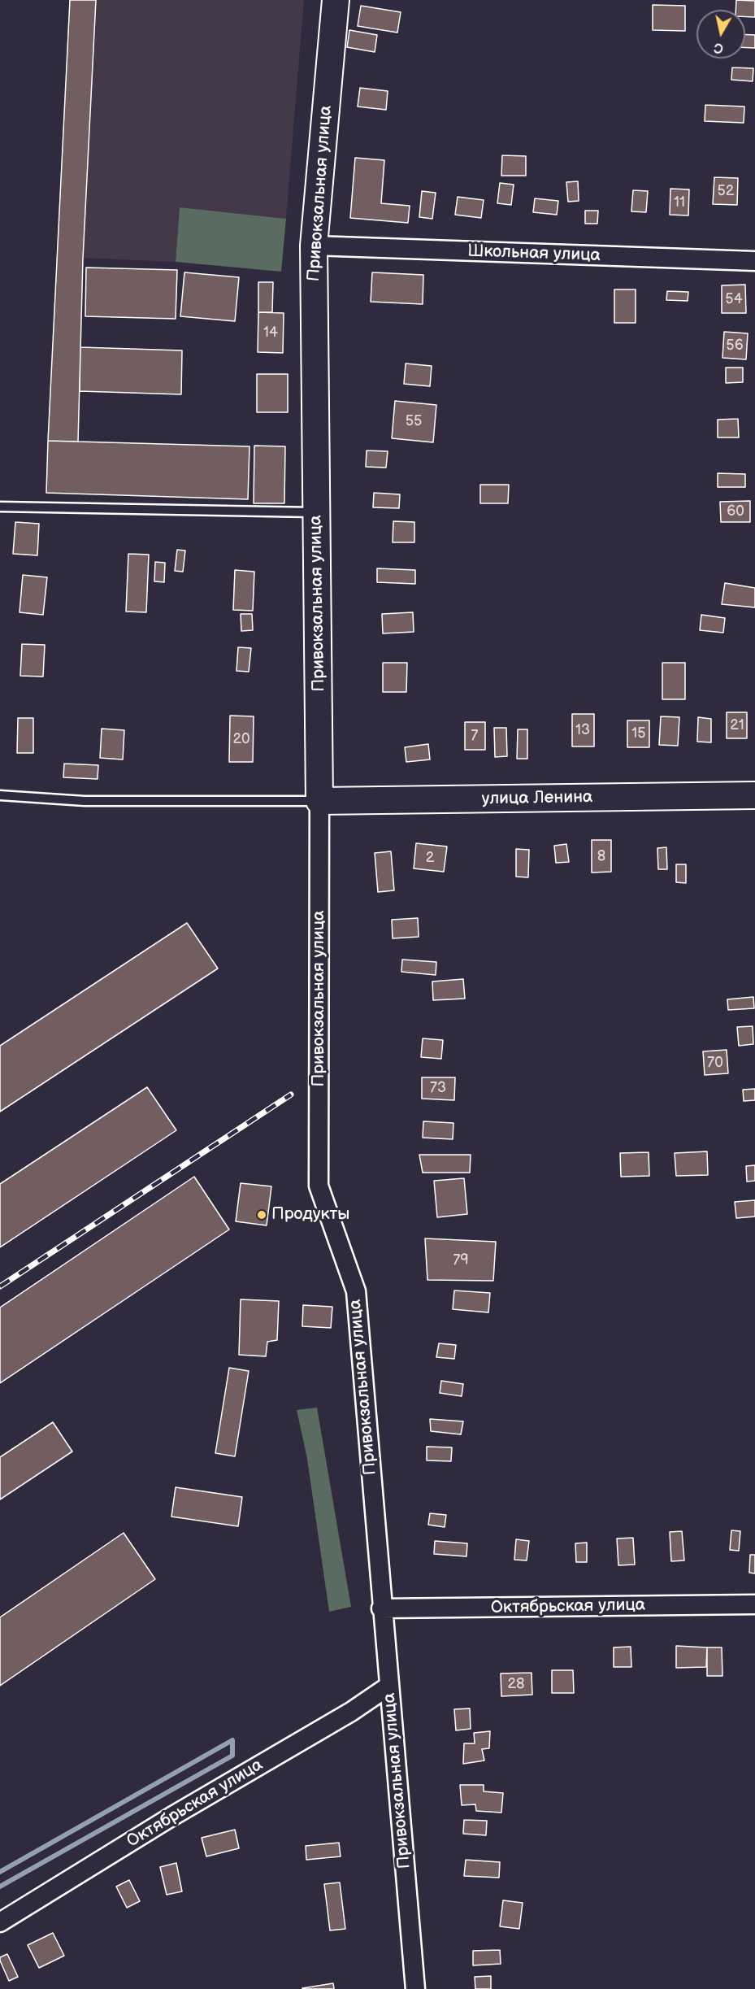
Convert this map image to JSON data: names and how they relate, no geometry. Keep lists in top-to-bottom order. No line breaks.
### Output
{"streets":{"street":["Привокзальная улица","Школьная улица","улица Ленина","Октябрьская улица"]},"crossings":[["Привокзальная улица","Школьная улица"],["Привокзальная улица","улица Ленина"],["Привокзальная улица","Октябрьская улица"]],"places":["Продукты"],"house_numbers":["52","11","54","14","56","55","60","21","13","15","7","20","8","2","70","73","79","28"],"north":"bottom"}
